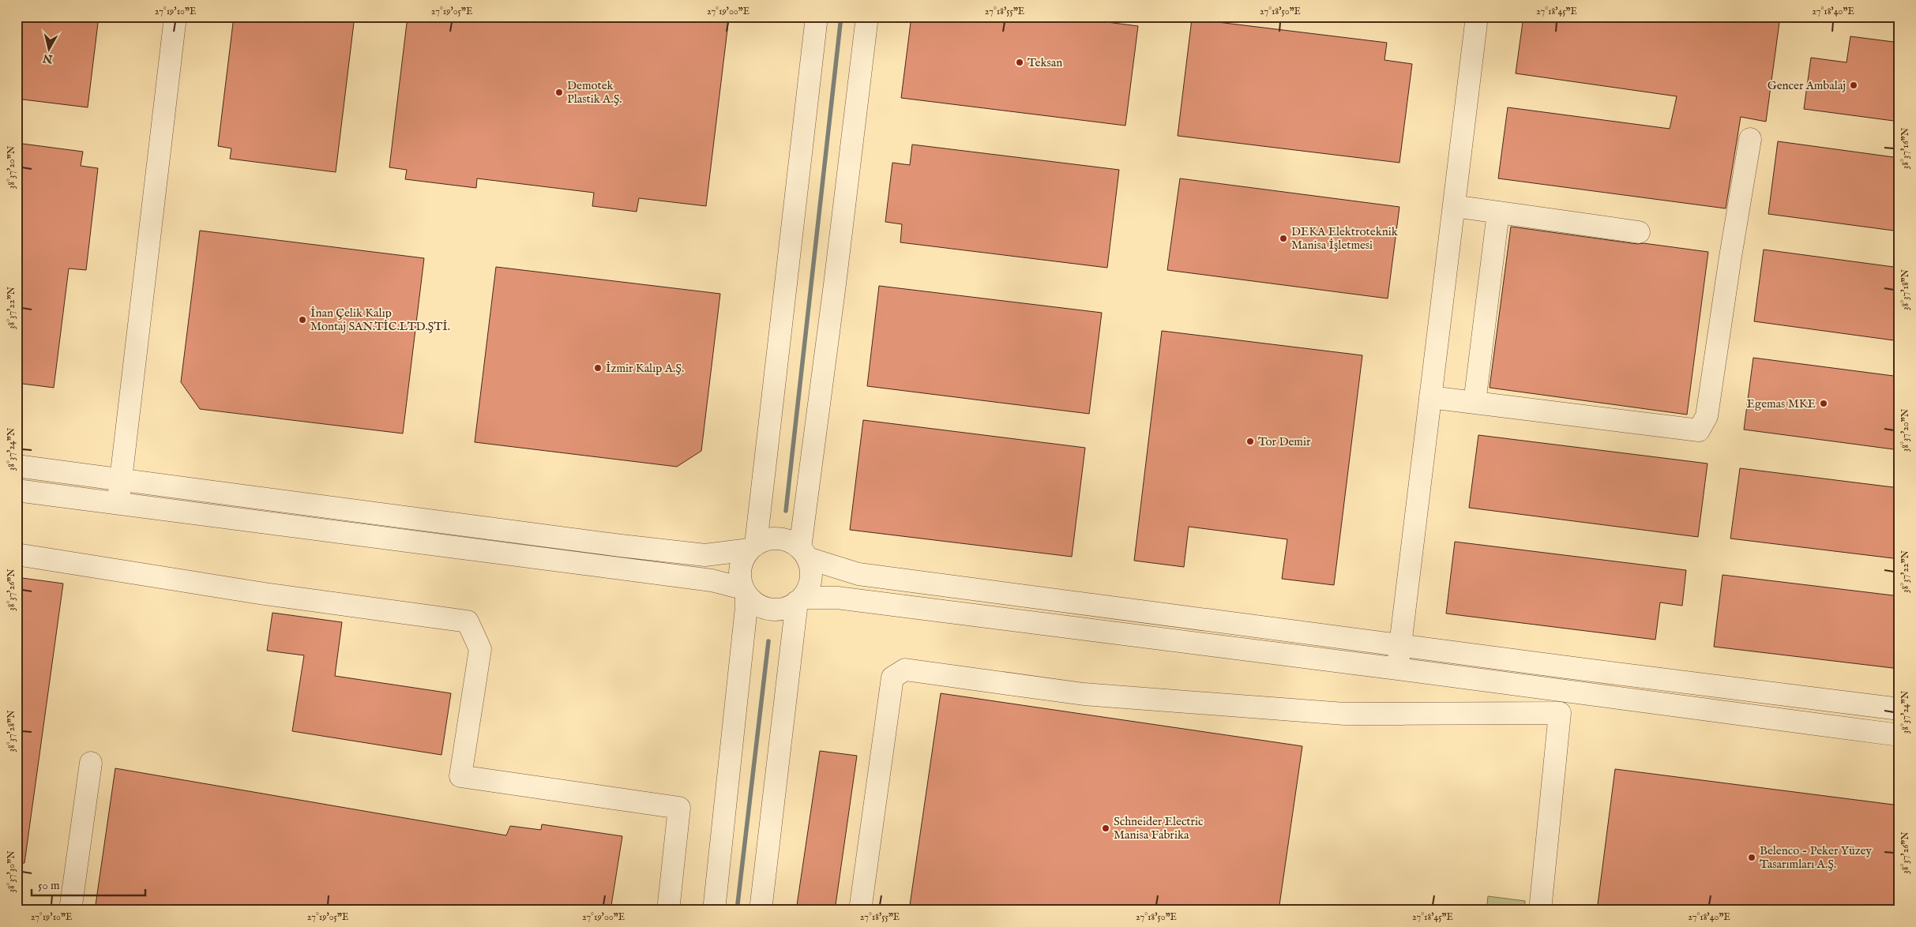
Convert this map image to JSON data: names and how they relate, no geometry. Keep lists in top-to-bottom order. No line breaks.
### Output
{"places":["Teksan","Gencer Ambalaj","Demotek Plastik A.Ş.","DEKA Elektroteknik Manisa İşletmesi","İnan Çelik Kalıp Montaj SAN.TİC.LTD.ŞTİ.","İzmir Kalıp A.Ş.","Egemas MKE","Tor Demir","Schneider Electric Manisa Fabrika","Belenco - Peker Yüzey Tasarımları A.Ş."],"scale_bar":"50 m","north":"bottom","coordinates":["27°19'10\"E","27°19'05\"E","27°19'00\"E","27°18'55\"E","27°18'50\"E","27°18'45\"E","27°18'40\"E","38°37'16\"N","38°37'20\"N","38°37'18\"N","38°37'22\"N","38°37'24\"N","38°37'26\"N","38°37'28\"N","38°37'30\"N"]}
